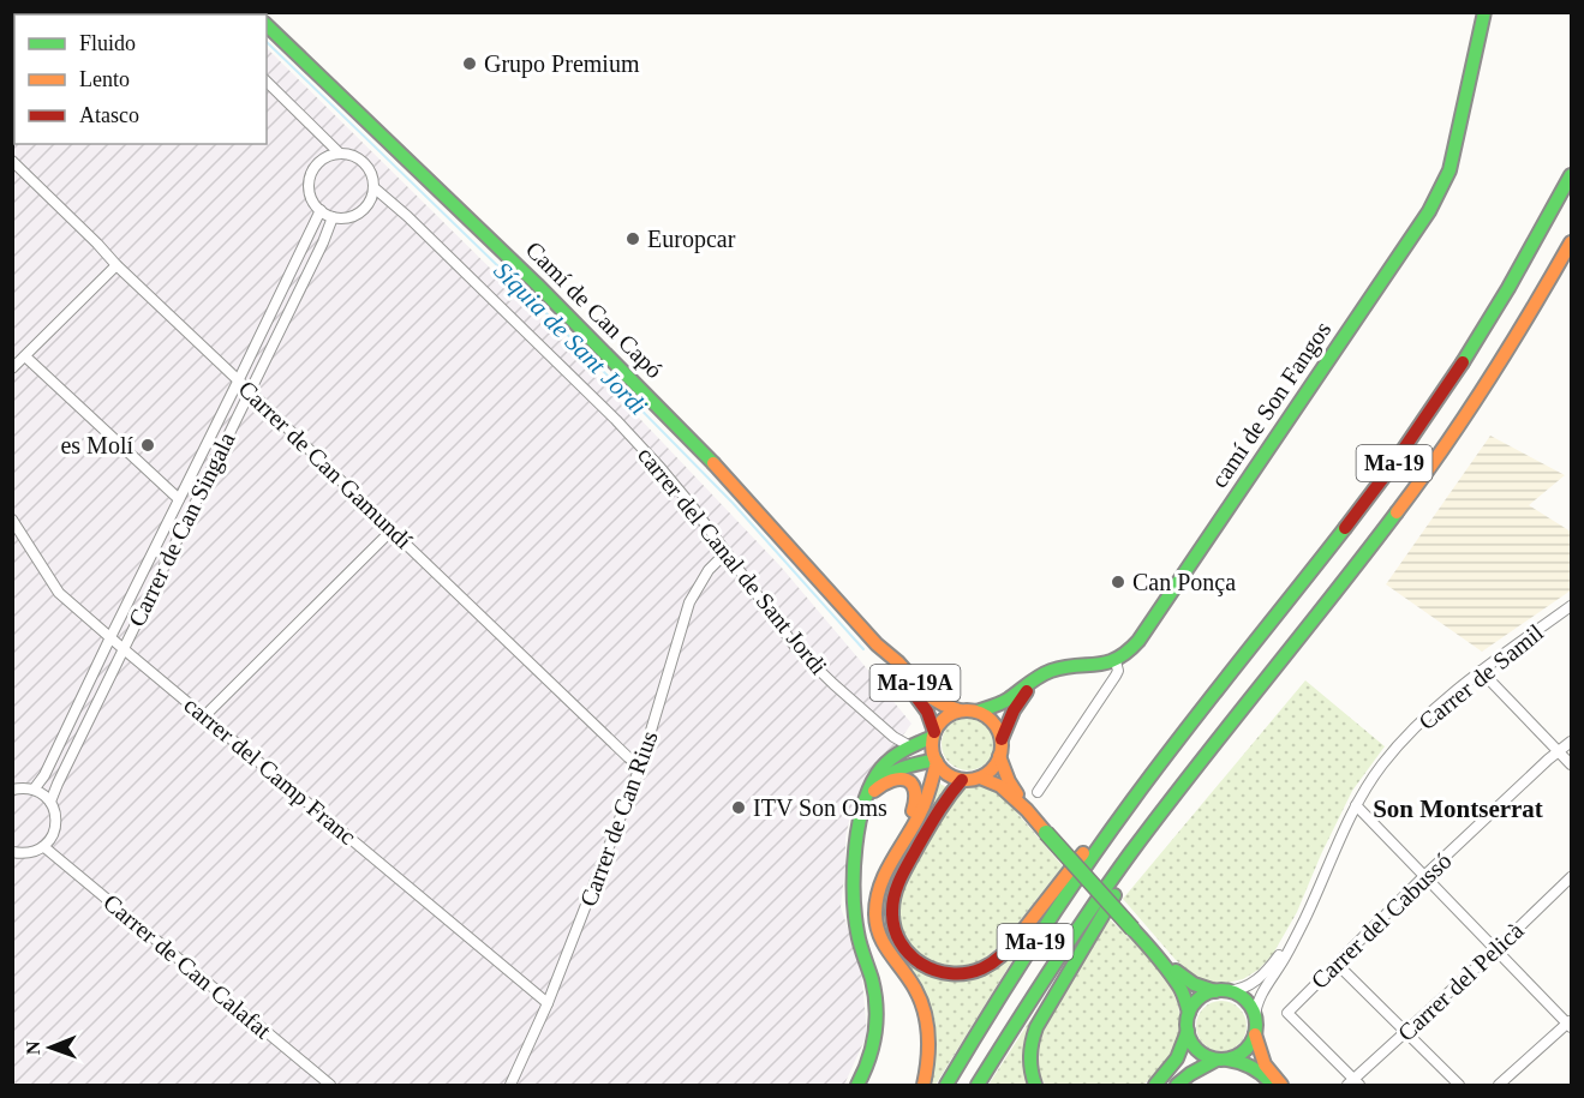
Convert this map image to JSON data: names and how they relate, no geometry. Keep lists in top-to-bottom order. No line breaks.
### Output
{"streets":{"main road":["Camí de Can Capó","camí de Son Fangos","Ma-19","Ma-19A"],"street":["Carrer de Can Gamundí","Carrer de Can Singala","carrer del Canal de Sant Jordi","Carrer de Samil","carrer del Camp Franc","Carrer de Can Rius","Carrer del Cabussó","Carrer de Can Calafat","Carrer del Pelicà"]},"crossings":[["Carrer de Can Gamundí","Carrer de Can Singala"],["Carrer de Can Gamundí","Carrer de Can Rius"],["Carrer de Can Singala","carrer del Canal de Sant Jordi"],["Carrer de Can Singala","carrer del Camp Franc"],["carrer del Canal de Sant Jordi","Carrer de Can Rius"],["carrer del Camp Franc","Carrer de Can Rius"],["Carrer del Cabussó","Carrer del Pelicà"]],"districts":["Son Montserrat"],"water":["Síquia de Sant Jordi"],"places":["Grupo Premium","Europcar","es Molí","Can Ponça","ITV Son Oms"],"legend":["Fluido","Lento","Atasco"],"north":"left"}
